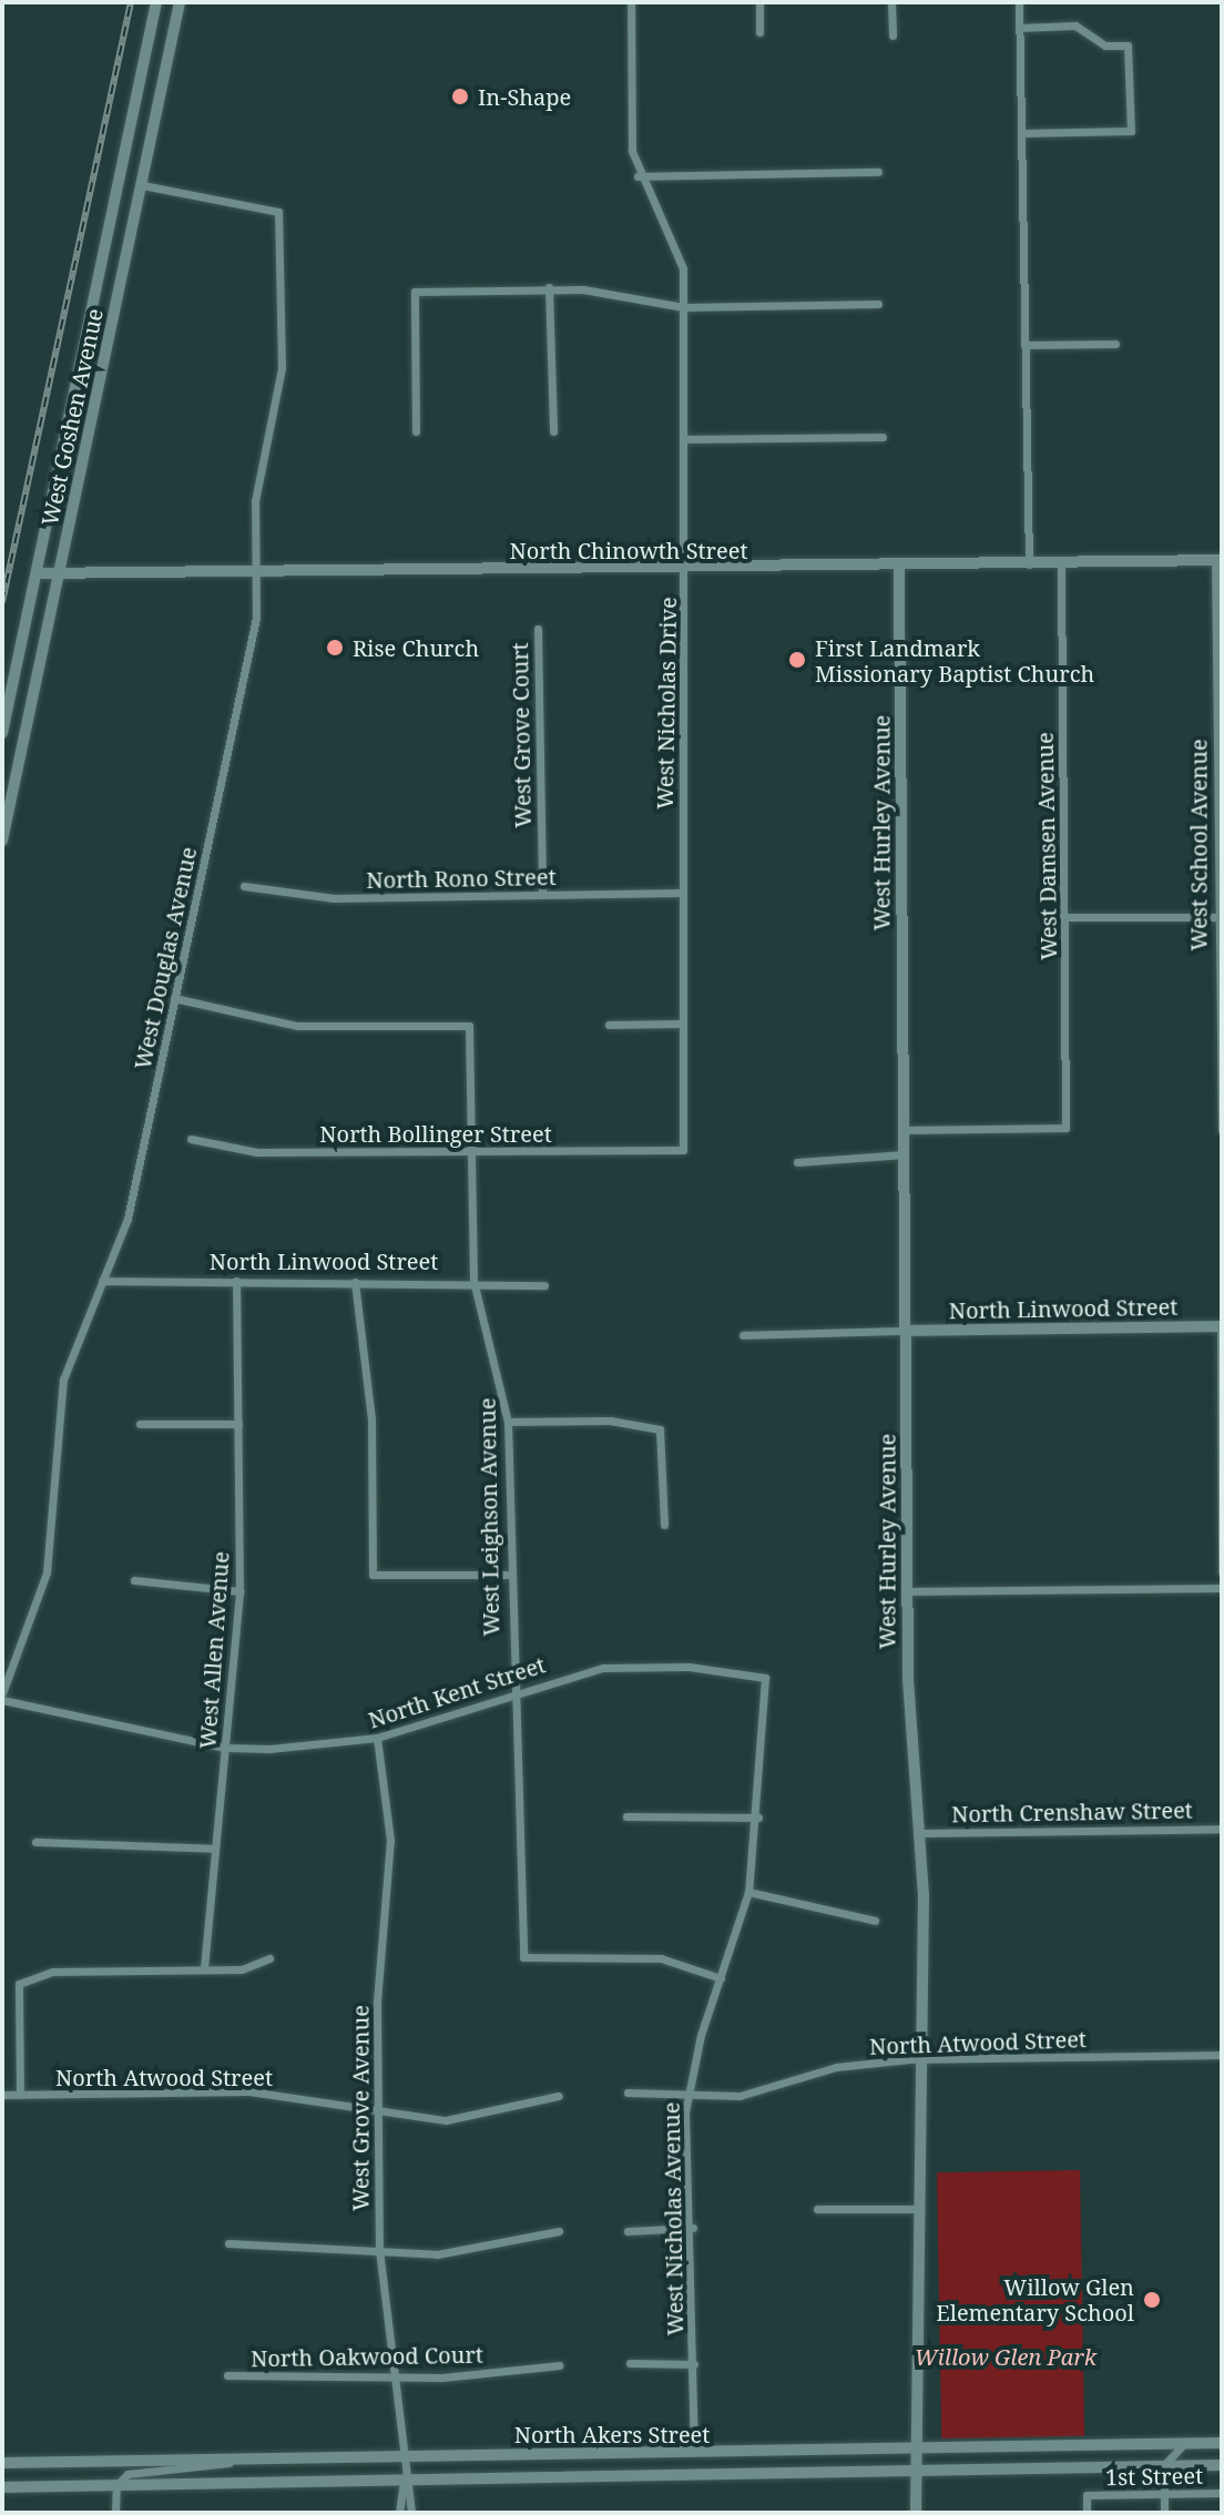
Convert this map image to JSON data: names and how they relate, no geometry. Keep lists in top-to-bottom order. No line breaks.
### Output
{"streets":{"main road":["West Goshen Avenue","North Chinowth Street","West Hurley Avenue","North Linwood Street","North Akers Street"],"street":["West Nicholas Drive","West Grove Court","West School Avenue","West Damsen Avenue","North Rono Street","West Douglas Avenue","North Bollinger Street","West Leighson Avenue","West Allen Avenue","North Kent Street","North Crenshaw Street","North Atwood Street","West Grove Avenue","West Nicholas Avenue","North Oakwood Court","1st Street"]},"crossings":[["West Goshen Avenue","North Chinowth Street"],["West Goshen Avenue","West Douglas Avenue"],["North Chinowth Street","West Nicholas Drive"],["North Chinowth Street","West Hurley Avenue"],["North Chinowth Street","West School Avenue"],["North Chinowth Street","West Damsen Avenue"],["North Chinowth Street","West Douglas Avenue"],["West Nicholas Drive","North Rono Street"],["West Nicholas Drive","North Bollinger Street"],["West Grove Court","North Rono Street"],["West Hurley Avenue","West Damsen Avenue"],["West Hurley Avenue","North Linwood Street"],["West Hurley Avenue","North Crenshaw Street"],["West Hurley Avenue","North Atwood Street"],["West Hurley Avenue","North Akers Street"],["West Douglas Avenue","North Linwood Street"],["West Douglas Avenue","West Leighson Avenue"],["West Douglas Avenue","North Kent Street"],["North Bollinger Street","West Leighson Avenue"],["North Linwood Street","West Leighson Avenue"],["North Linwood Street","West Allen Avenue"],["West Leighson Avenue","North Kent Street"],["West Leighson Avenue","West Nicholas Avenue"],["West Allen Avenue","North Kent Street"],["North Kent Street","West Grove Avenue"],["North Kent Street","West Nicholas Avenue"],["North Atwood Street","West Grove Avenue"],["North Atwood Street","West Nicholas Avenue"],["West Grove Avenue","North Oakwood Court"],["West Grove Avenue","North Akers Street"],["West Nicholas Avenue","North Akers Street"]],"parks":["Willow Glen Park"],"places":["In-Shape","Rise Church","First Landmark Missionary Baptist Church","Willow Glen Elementary School"]}
